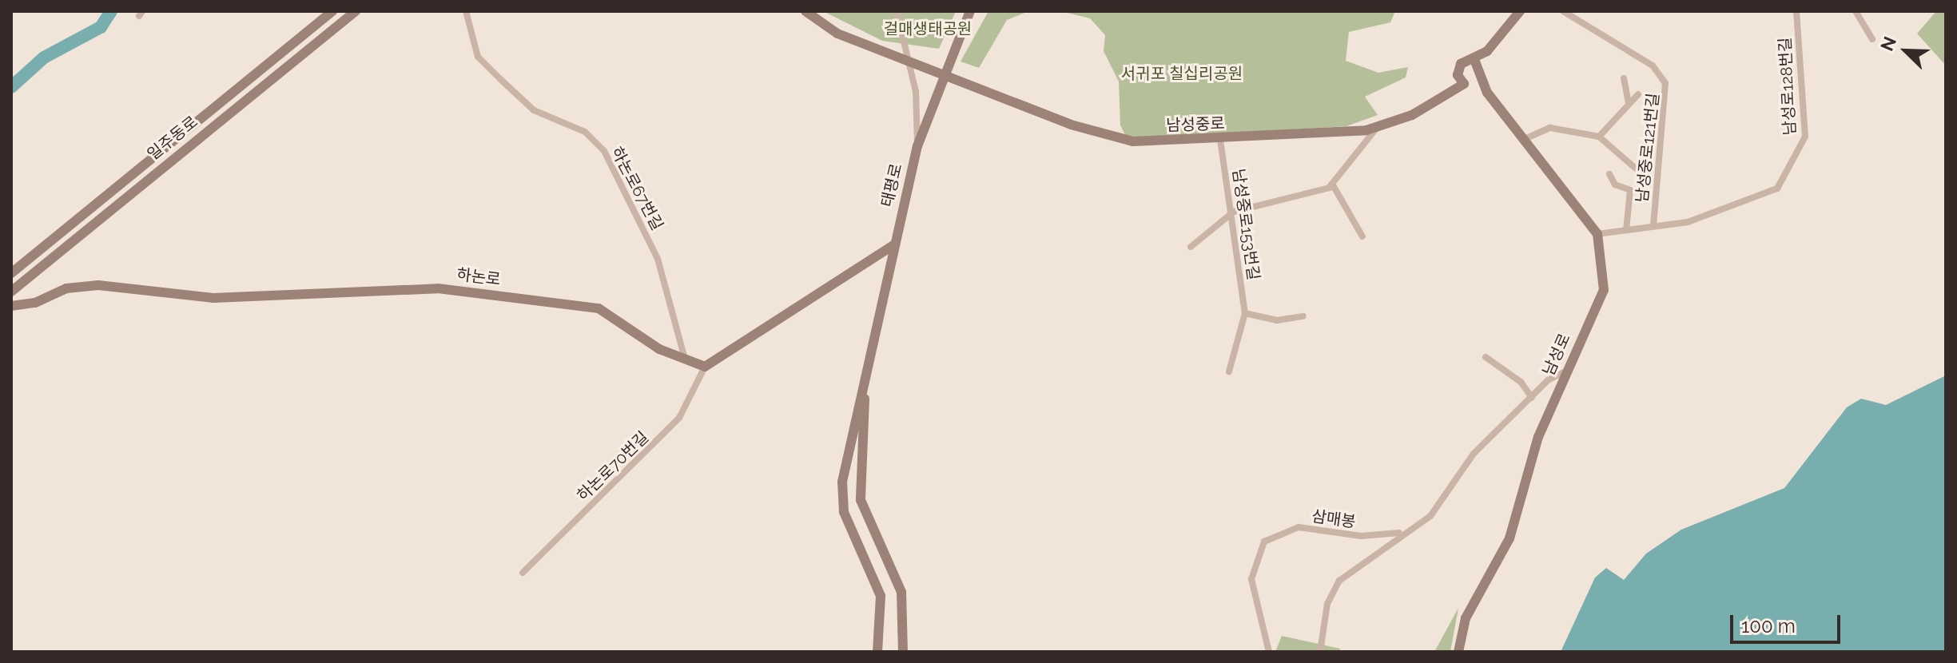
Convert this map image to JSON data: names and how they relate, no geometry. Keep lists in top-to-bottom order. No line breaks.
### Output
{"streets":{"street":["남성로128번길","남성중로","일주동로","남성중로121번길","태평로","하논로67번길","남성중로153번길","하논로","남성로","하논로70번길","삼매봉"]},"crossings":[["남성로128번길","남성중로121번길"],["남성로128번길","남성로"],["남성중로","태평로"],["남성중로","남성중로153번길"],["하논로67번길","하논로"],["하논로","하논로70번길"],["남성로","삼매봉"]],"parks":["걸매생태공원","서귀포 칠십리공원"],"scale_bar":"100 m","north":"top left"}
